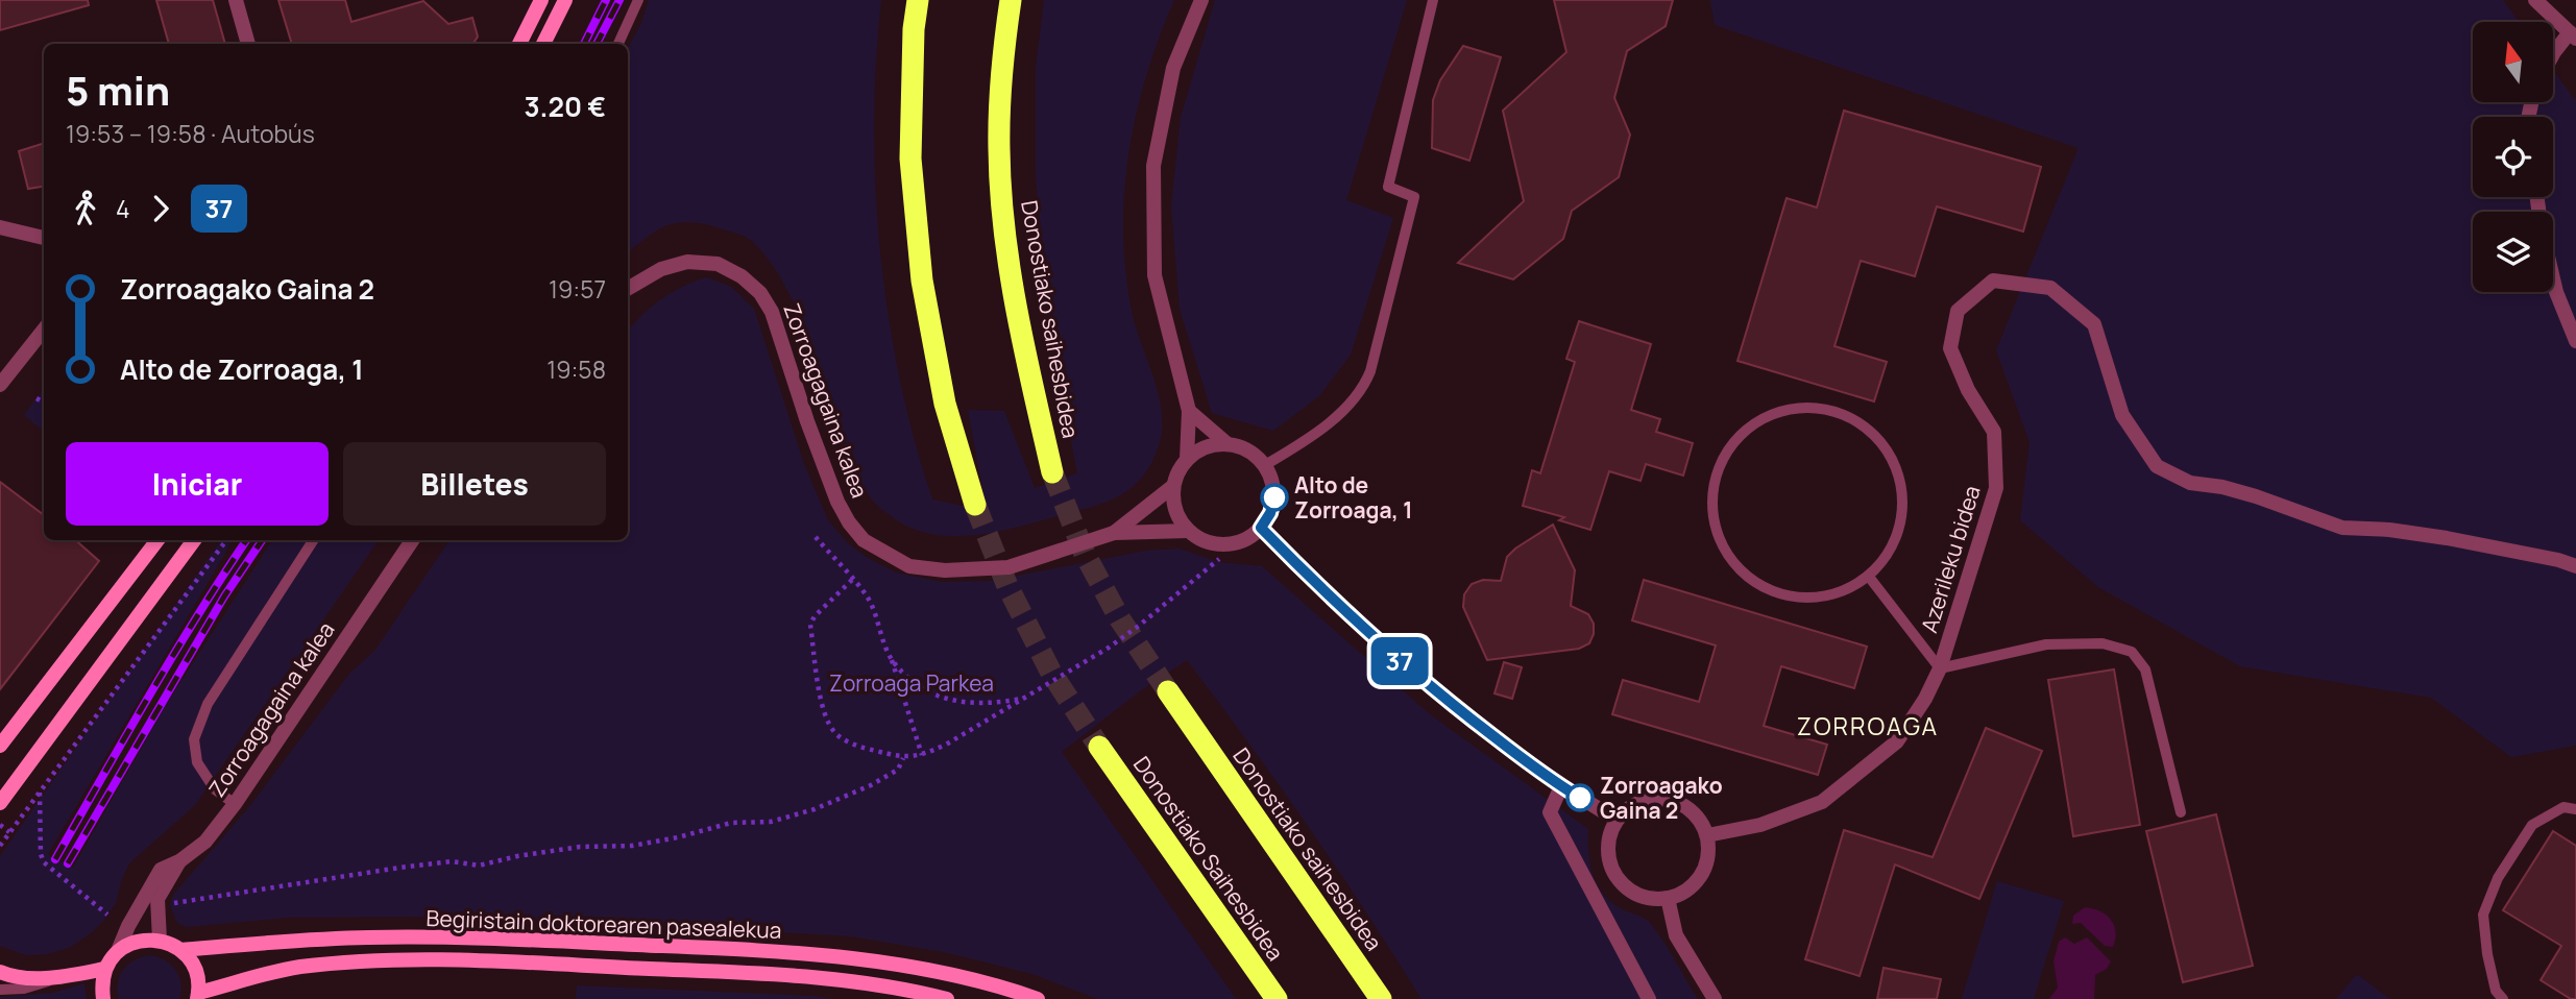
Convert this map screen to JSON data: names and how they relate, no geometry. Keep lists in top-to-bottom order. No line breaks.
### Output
{"streets":{"highway":["Donostiako saihesbidea","Donostiako Saihesbidea"],"main road":["Begiristain doktorearen pasealekua"],"street":["Zorroagagaina kalea","Azerileku bidea"]},"districts":["ZORROAGA"],"parks":["Zorroaga Parkea"],"places":["Alto de Zorroaga, 1","Zorroagako Gaina 2"],"lines":["bus line 37"],"north":"top","page":{"on_map":"37","heading":["5 min","19:53 – 19:58 · Autobús","3.20 €"],"legs":["4","37"],"list":[{"name":"Zorroagako Gaina 2","value":"19:57"},{"name":"Alto de Zorroaga, 1","value":"19:58"}],"buttons":["Iniciar","Billetes"]}}
